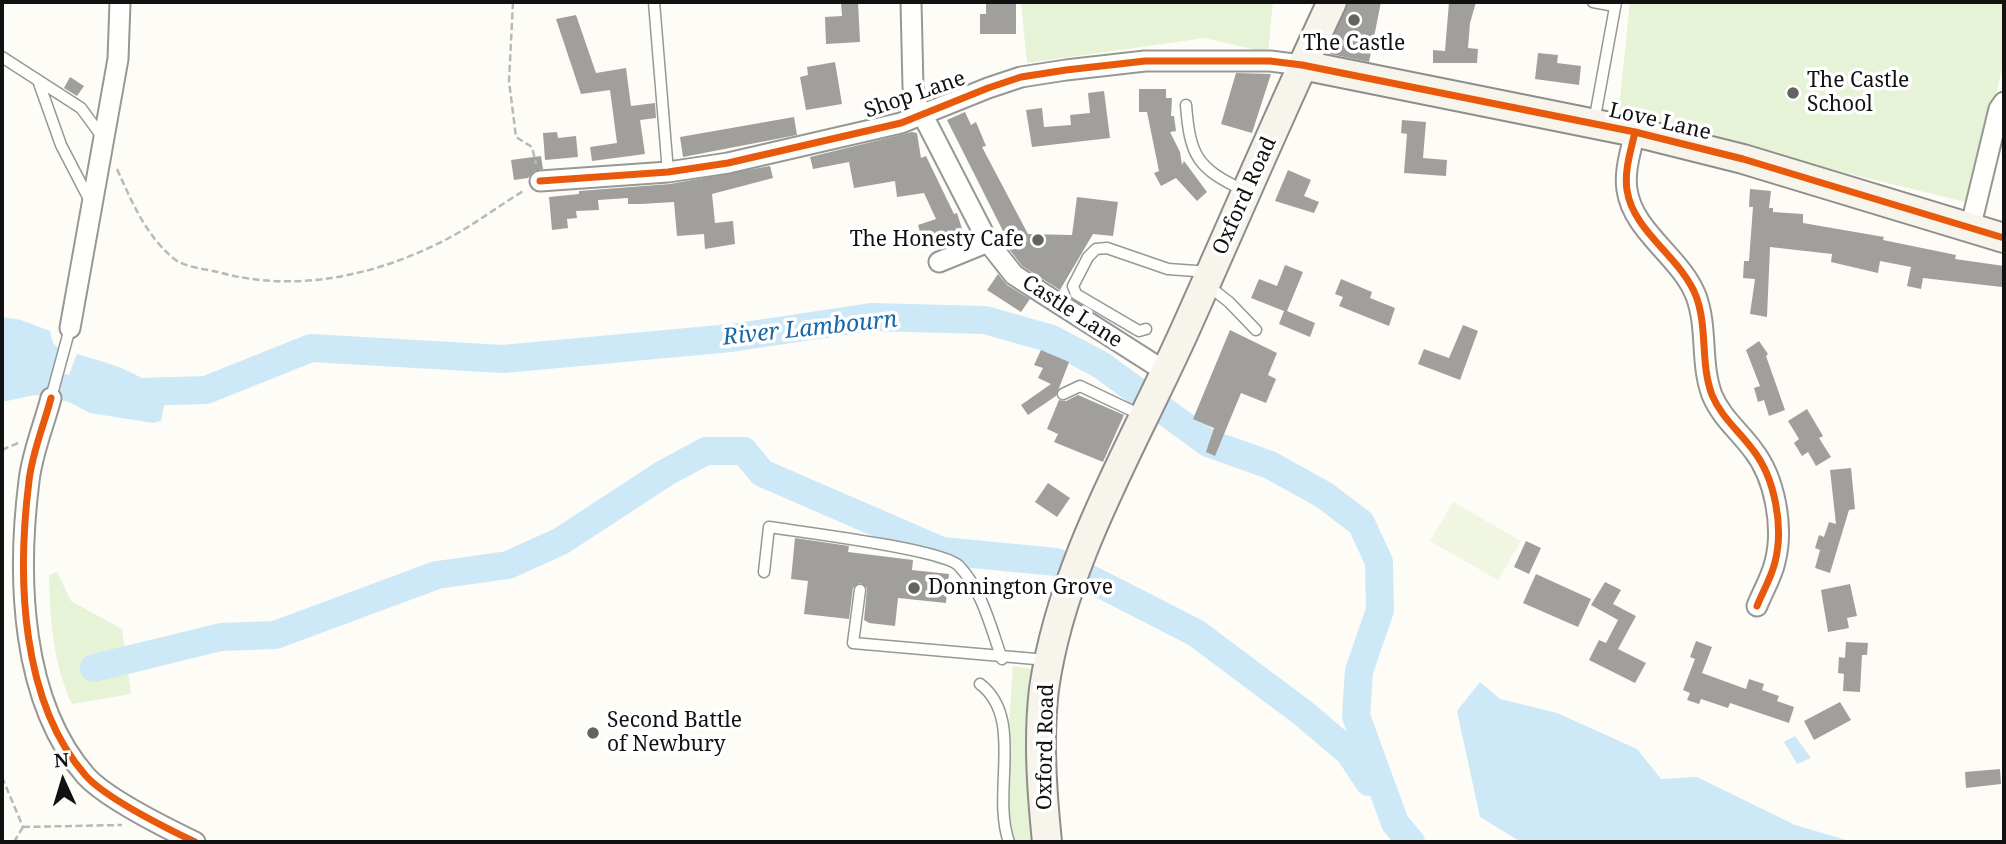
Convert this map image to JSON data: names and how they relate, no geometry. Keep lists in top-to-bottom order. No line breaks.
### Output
{"streets":{"main road":["Love Lane","Oxford Road"],"street":["Shop Lane","Castle Lane"]},"crossings":[["Shop Lane","Love Lane"],["Shop Lane","Oxford Road"],["Shop Lane","Castle Lane"],["Love Lane","Oxford Road"],["Oxford Road","Castle Lane"]],"water":["River Lambourn"],"places":["The Castle","The Castle School","The Honesty Cafe","Donnington Grove","Second Battle of Newbury"],"north":"top"}
